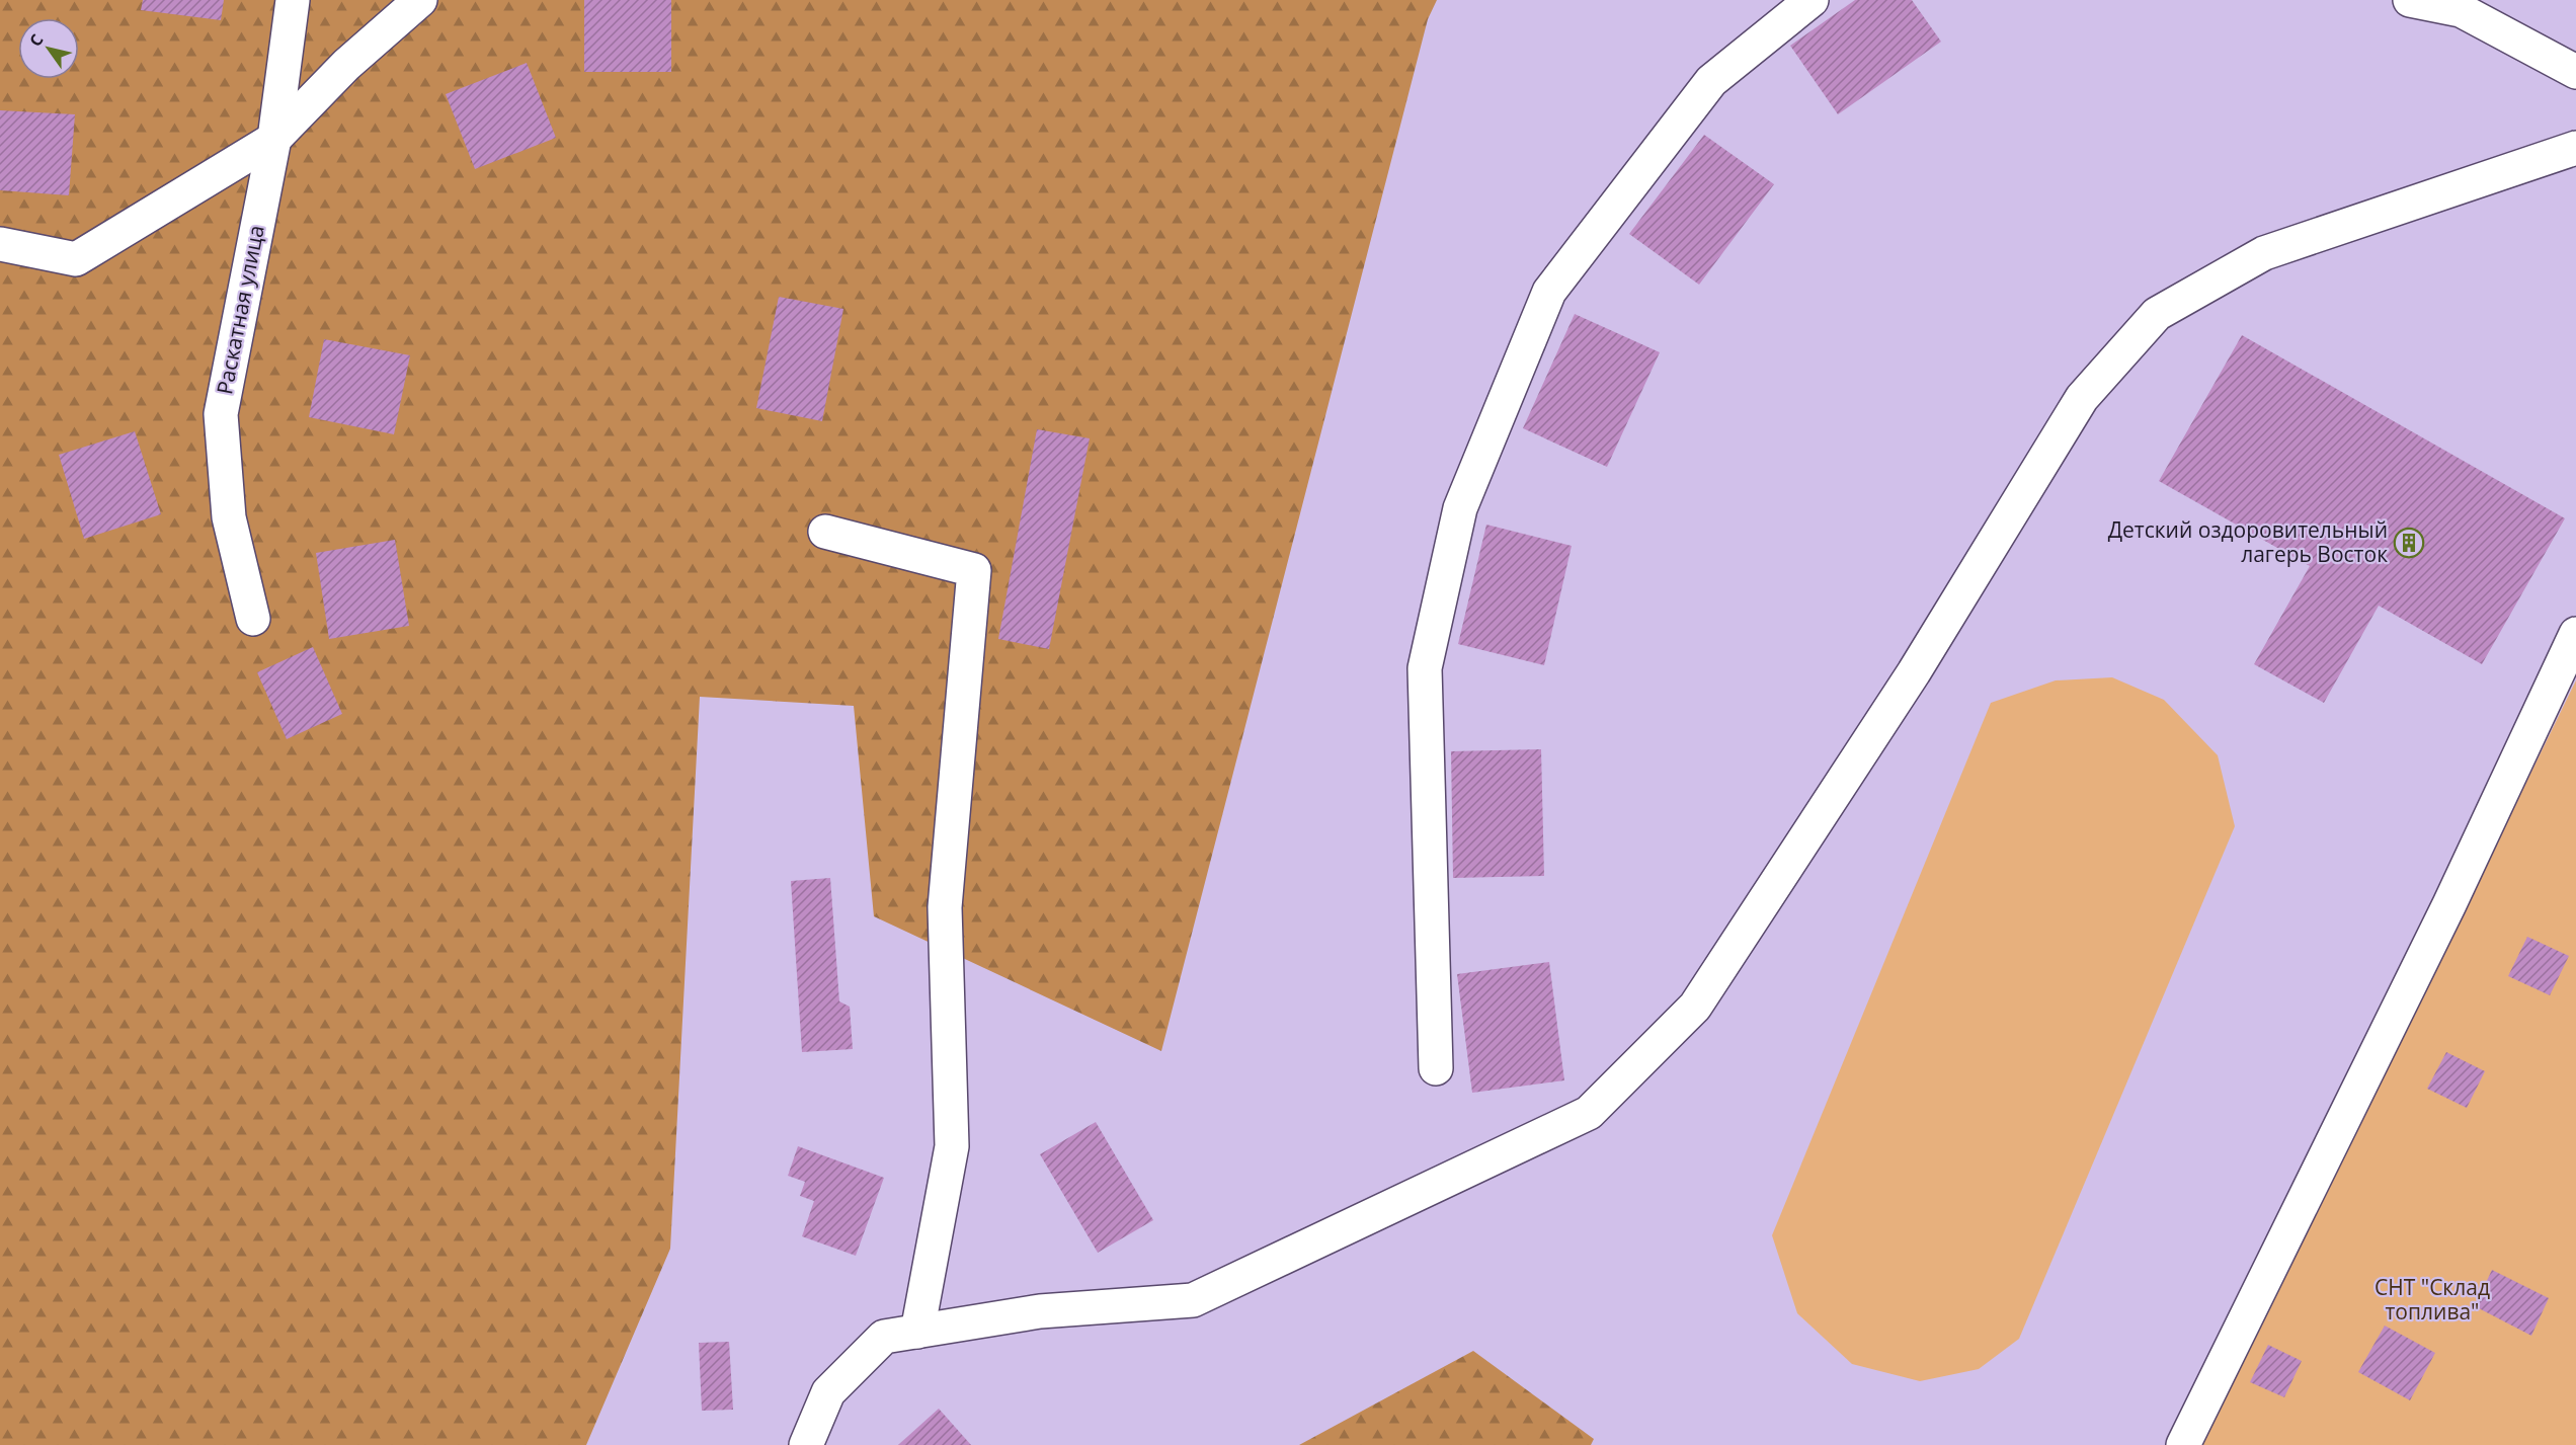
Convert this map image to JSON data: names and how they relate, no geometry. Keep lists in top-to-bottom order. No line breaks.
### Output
{"streets":{"street":["Раскатная улица"]},"parks":["СНТ \"Склад топлива\""],"places":{"building":["Детский оздоровительный лагерь Восток"]},"north":"top left"}
